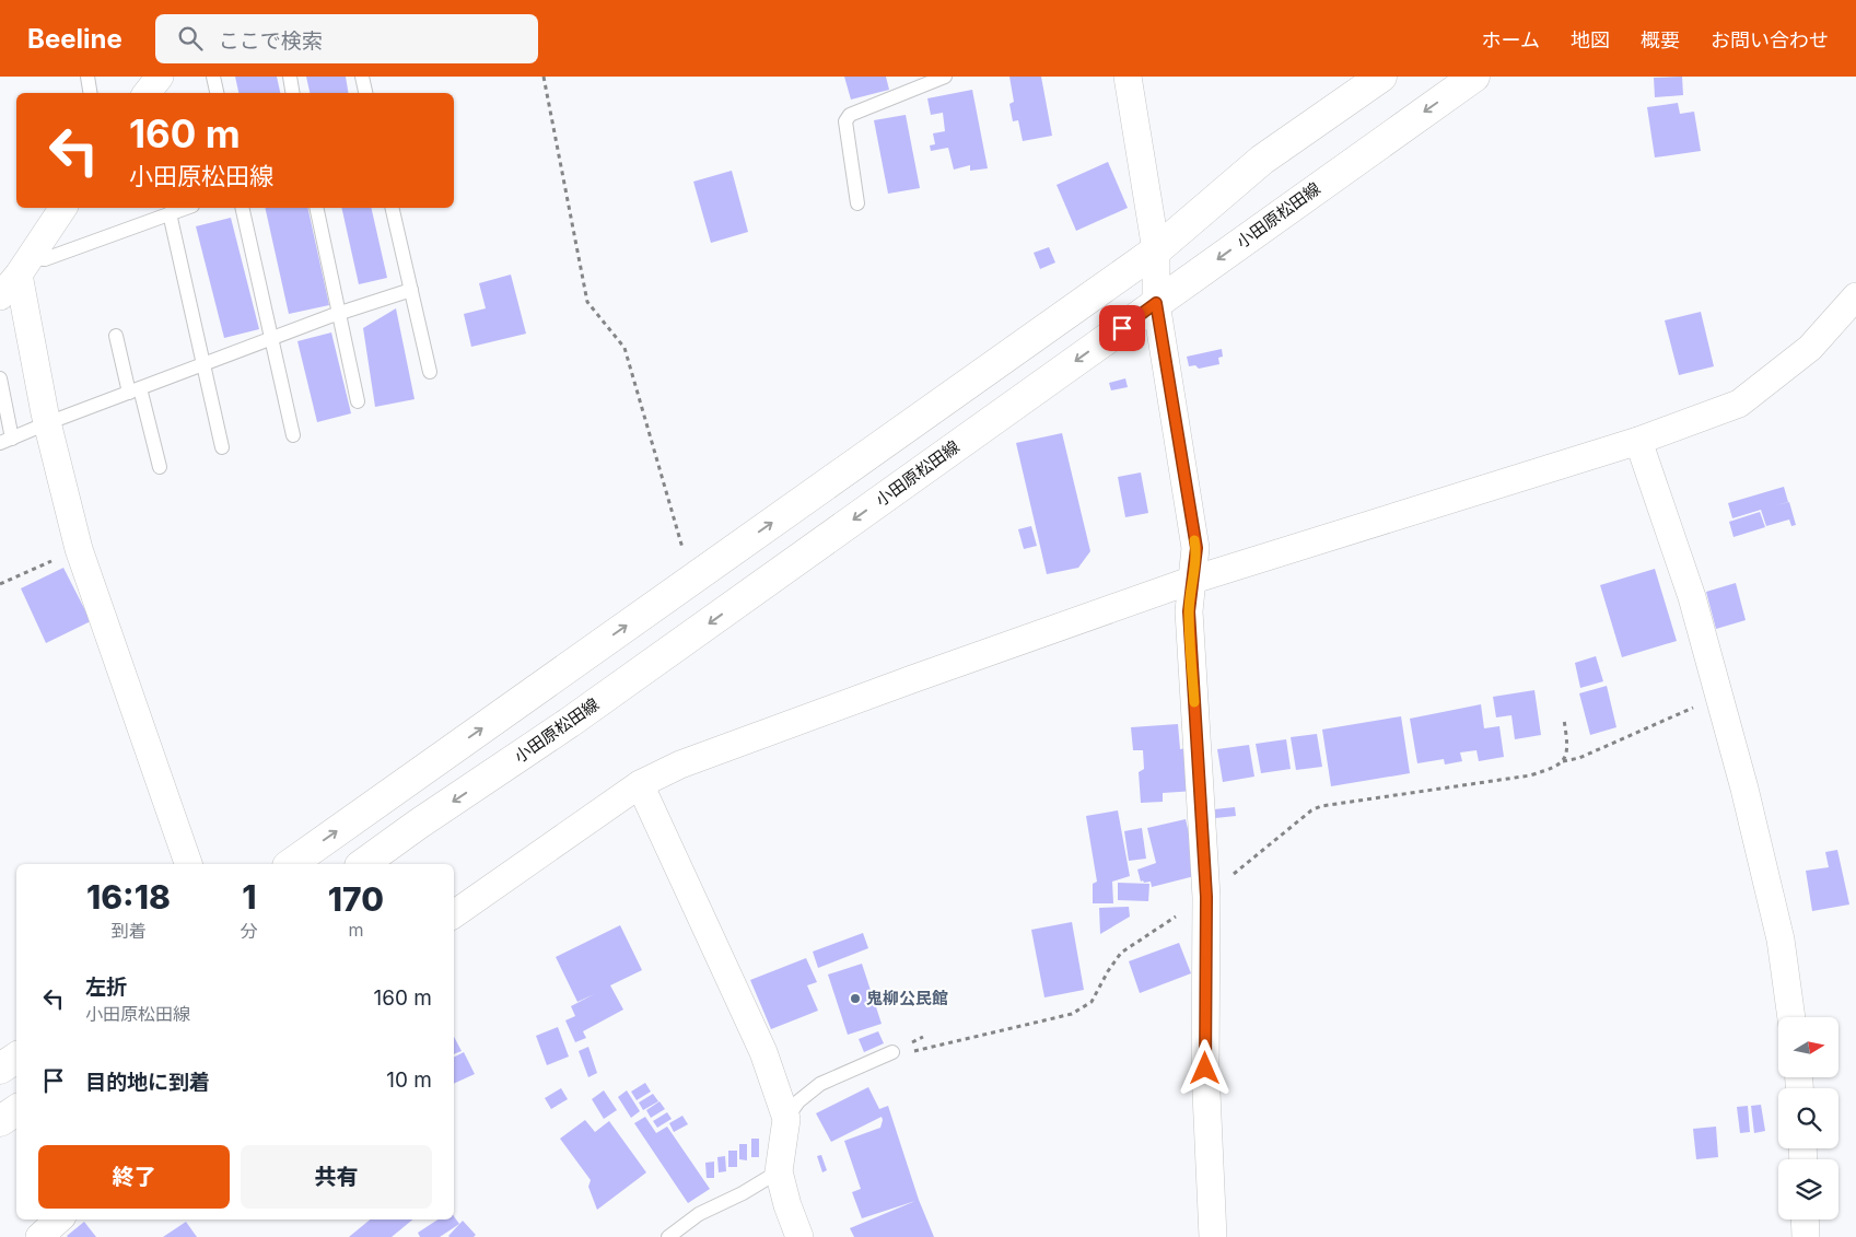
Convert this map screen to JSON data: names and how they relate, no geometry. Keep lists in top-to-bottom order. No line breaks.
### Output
{"streets":{"main road":["小田原松田線"]},"places":["鬼柳公民館"],"north":"right","page":{"header":"Beeline","search":"ここで検索","nav":["ホーム","地図","概要","お問い合わせ"],"turn":["160 m","小田原松田線"],"eta":["16:18","到着","1","分","170","m"],"list":[{"name":"左折","note":"小田原松田線","value":"160 m"},{"name":"目的地に到着","value":"10 m"}],"buttons":["終了","共有"]}}
